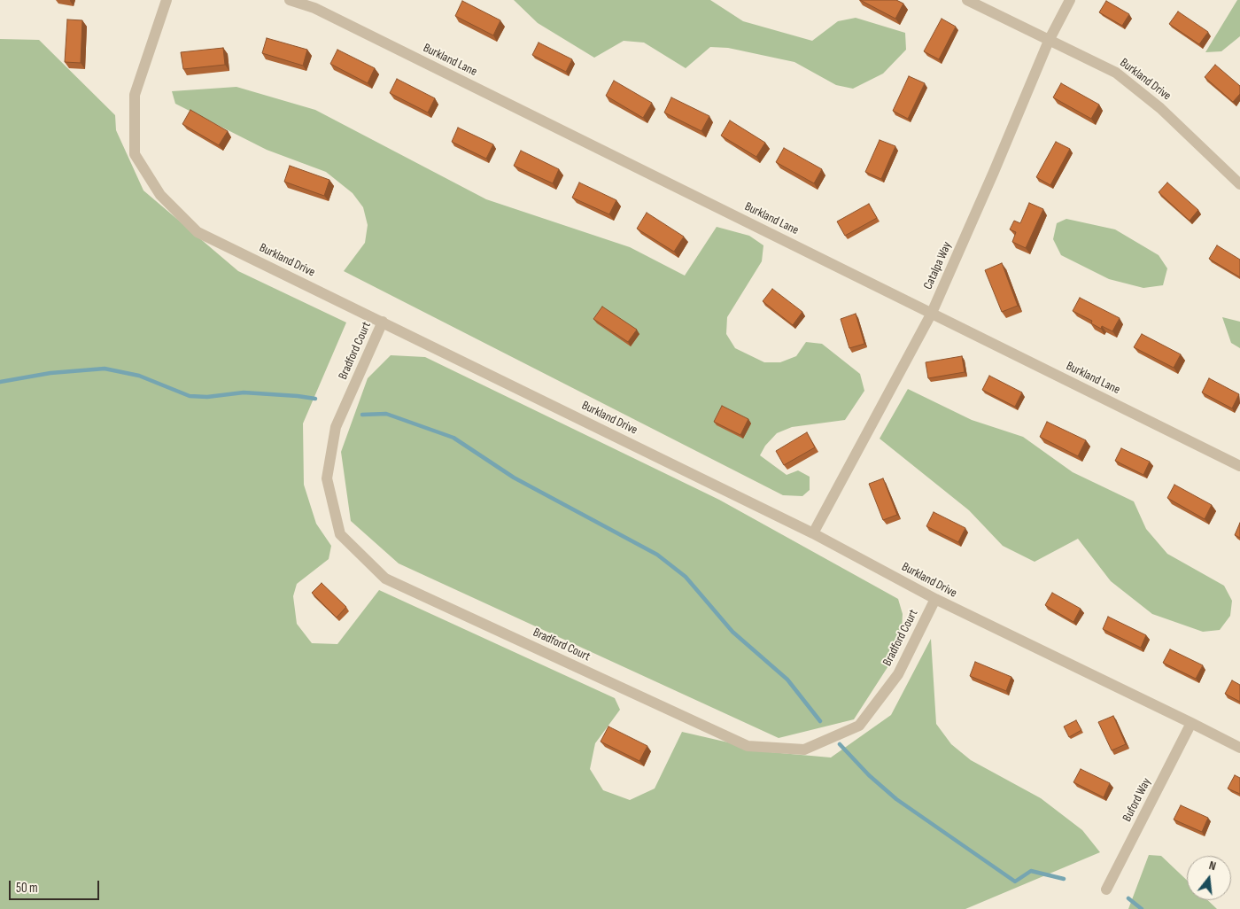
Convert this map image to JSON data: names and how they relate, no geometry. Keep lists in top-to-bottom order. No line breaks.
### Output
{"streets":{"street":["Burkland Lane","Burkland Drive","Catalpa Way","Bradford Court","Buford Way"]},"crossings":[["Burkland Lane","Catalpa Way"],["Burkland Drive","Catalpa Way"],["Burkland Drive","Bradford Court"],["Burkland Drive","Buford Way"]],"scale_bar":"50 m","north":"top"}
